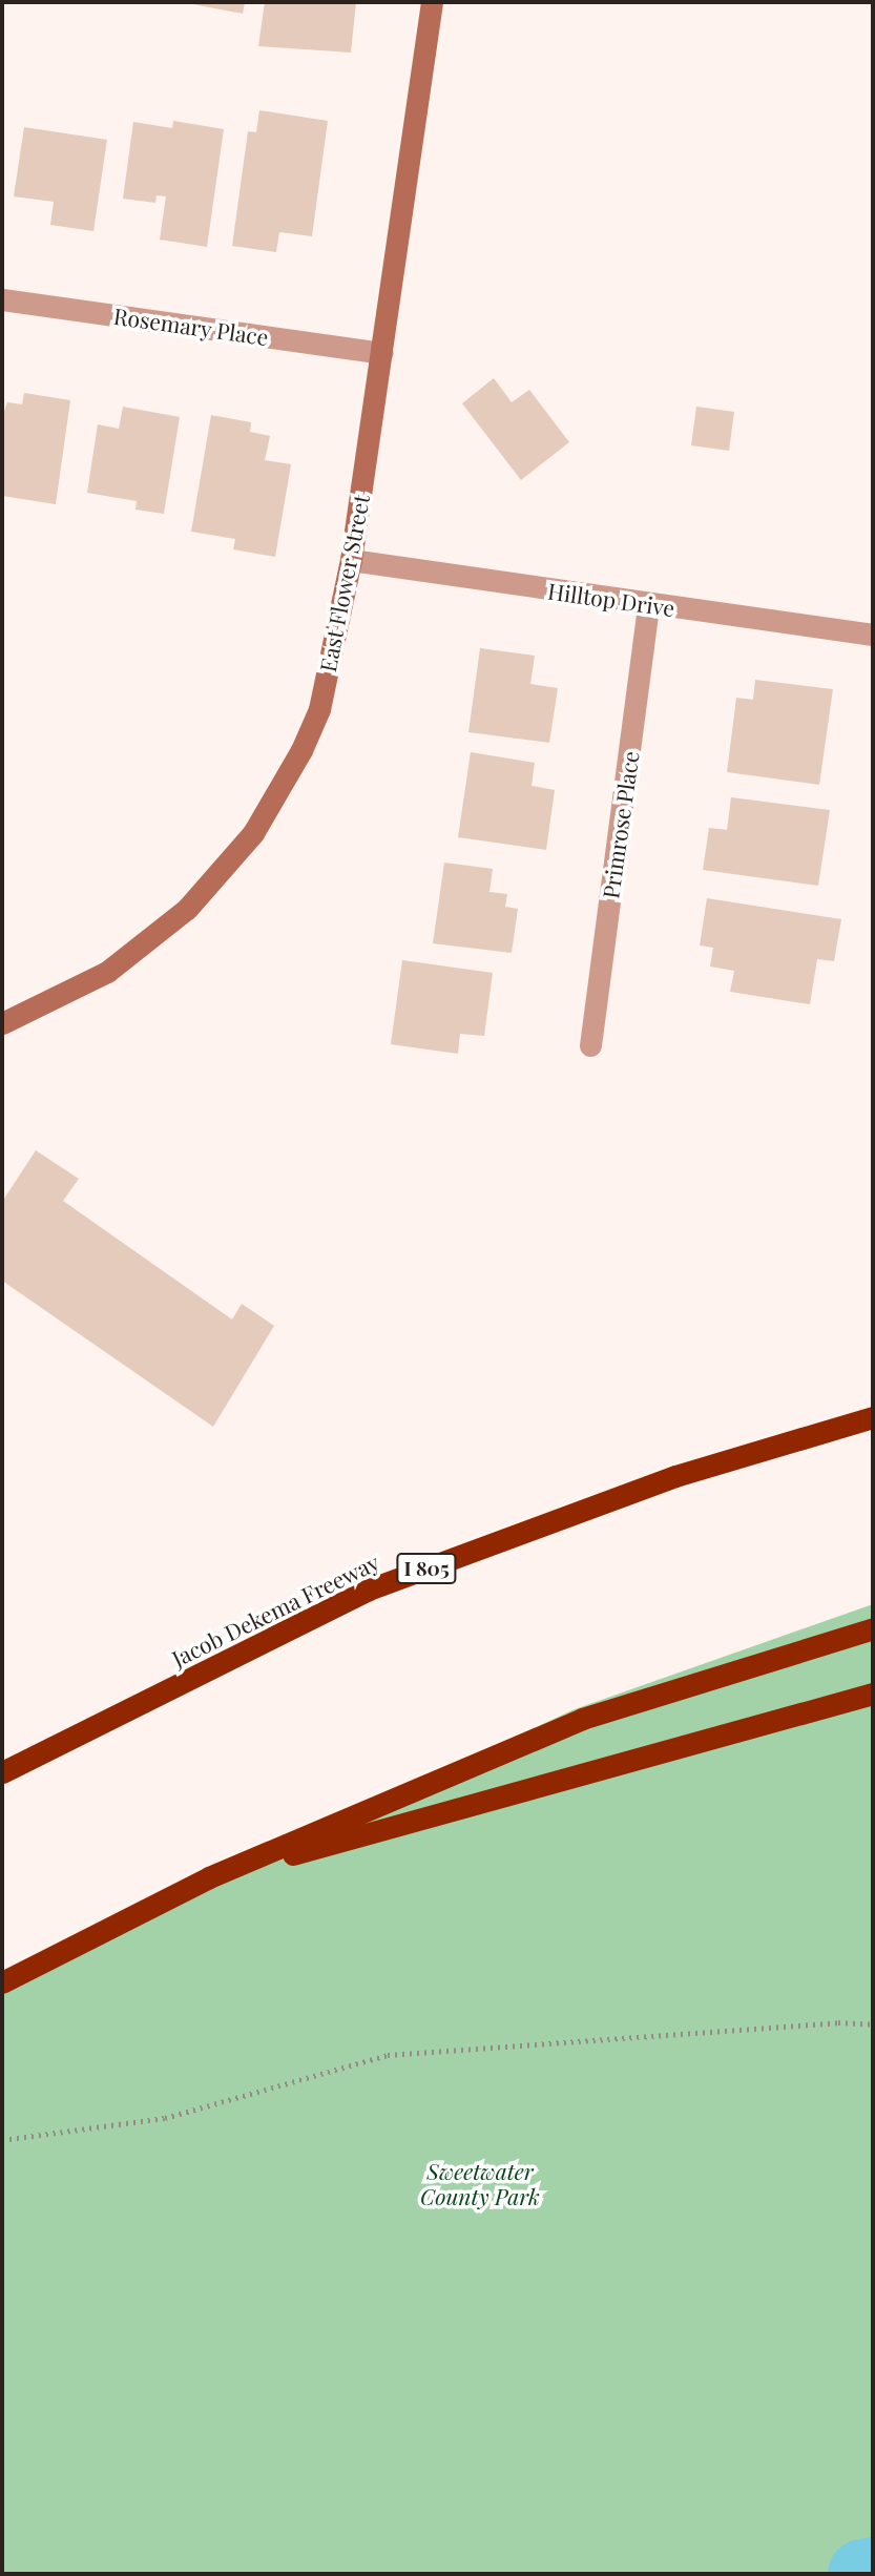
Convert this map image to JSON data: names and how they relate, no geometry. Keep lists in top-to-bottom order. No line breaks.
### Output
{"streets":{"highway":["I 805","Jacob Dekema Freeway"],"street":["Rosemary Place","East Flower Street","Hilltop Drive","Primrose Place"]},"crossings":[["Rosemary Place","East Flower Street"],["East Flower Street","Hilltop Drive"],["Hilltop Drive","Primrose Place"]],"parks":["Sweetwater County Park"]}
